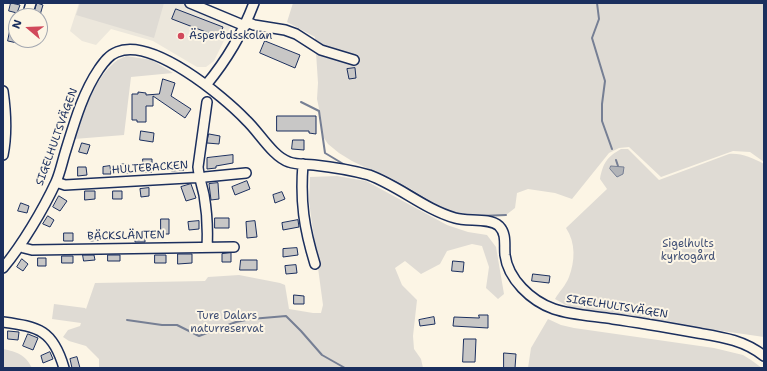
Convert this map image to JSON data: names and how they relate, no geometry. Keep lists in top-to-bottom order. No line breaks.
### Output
{"streets":{"street":["SIGELHULTSVÄGEN","HULTEBACKEN","BÄCKSLÄNTEN"]},"crossings":[["SIGELHULTSVÄGEN","HULTEBACKEN"],["SIGELHULTSVÄGEN","BÄCKSLÄNTEN"]],"parks":["Sigelhults kyrkogård","Ture Dalars naturreservat"],"places":["Äsperödsskolan"],"north":"left"}
